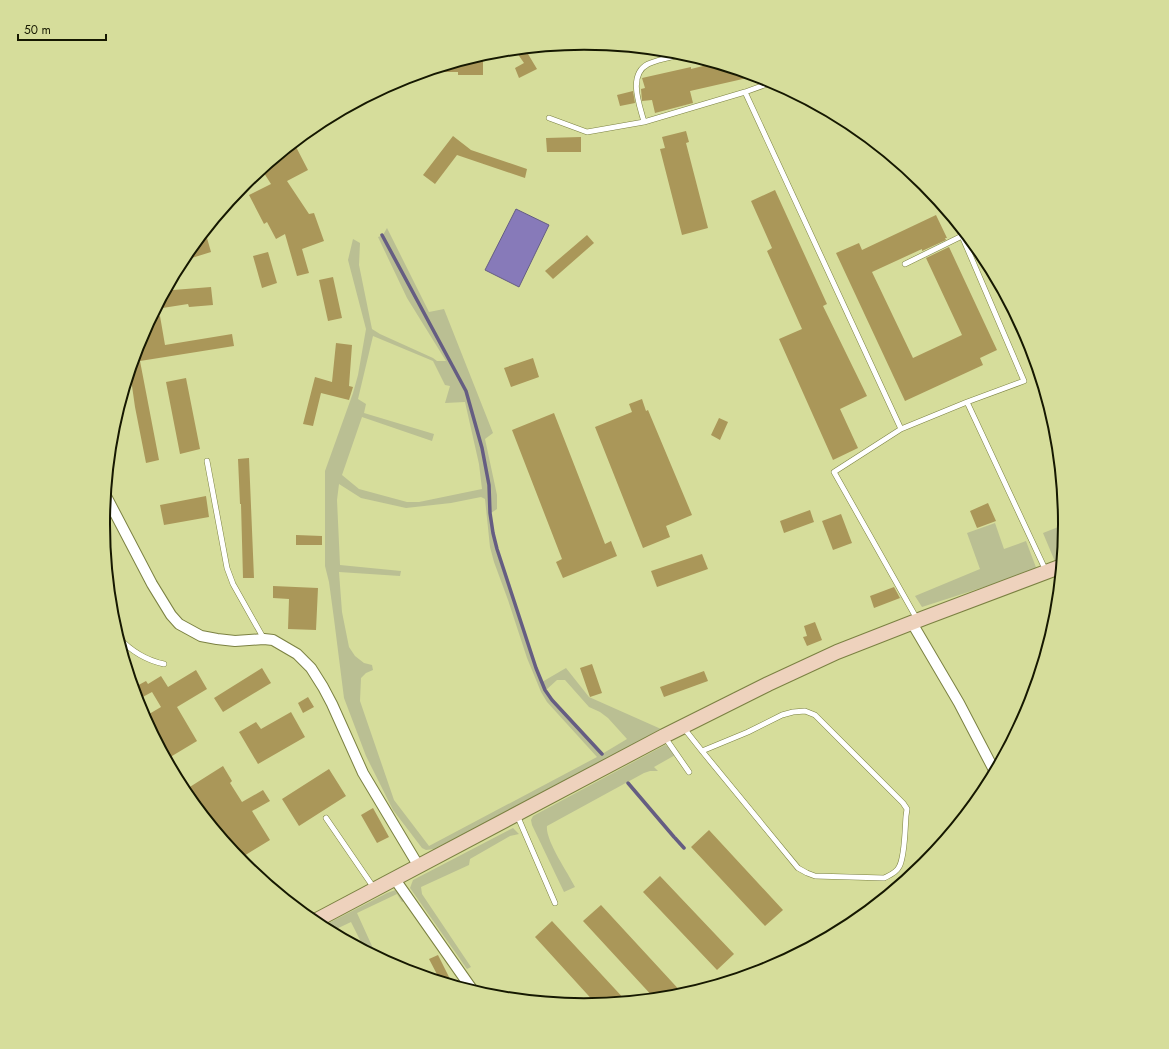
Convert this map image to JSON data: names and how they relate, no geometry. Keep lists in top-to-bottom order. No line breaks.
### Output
{"scale_bar":"50 m"}
